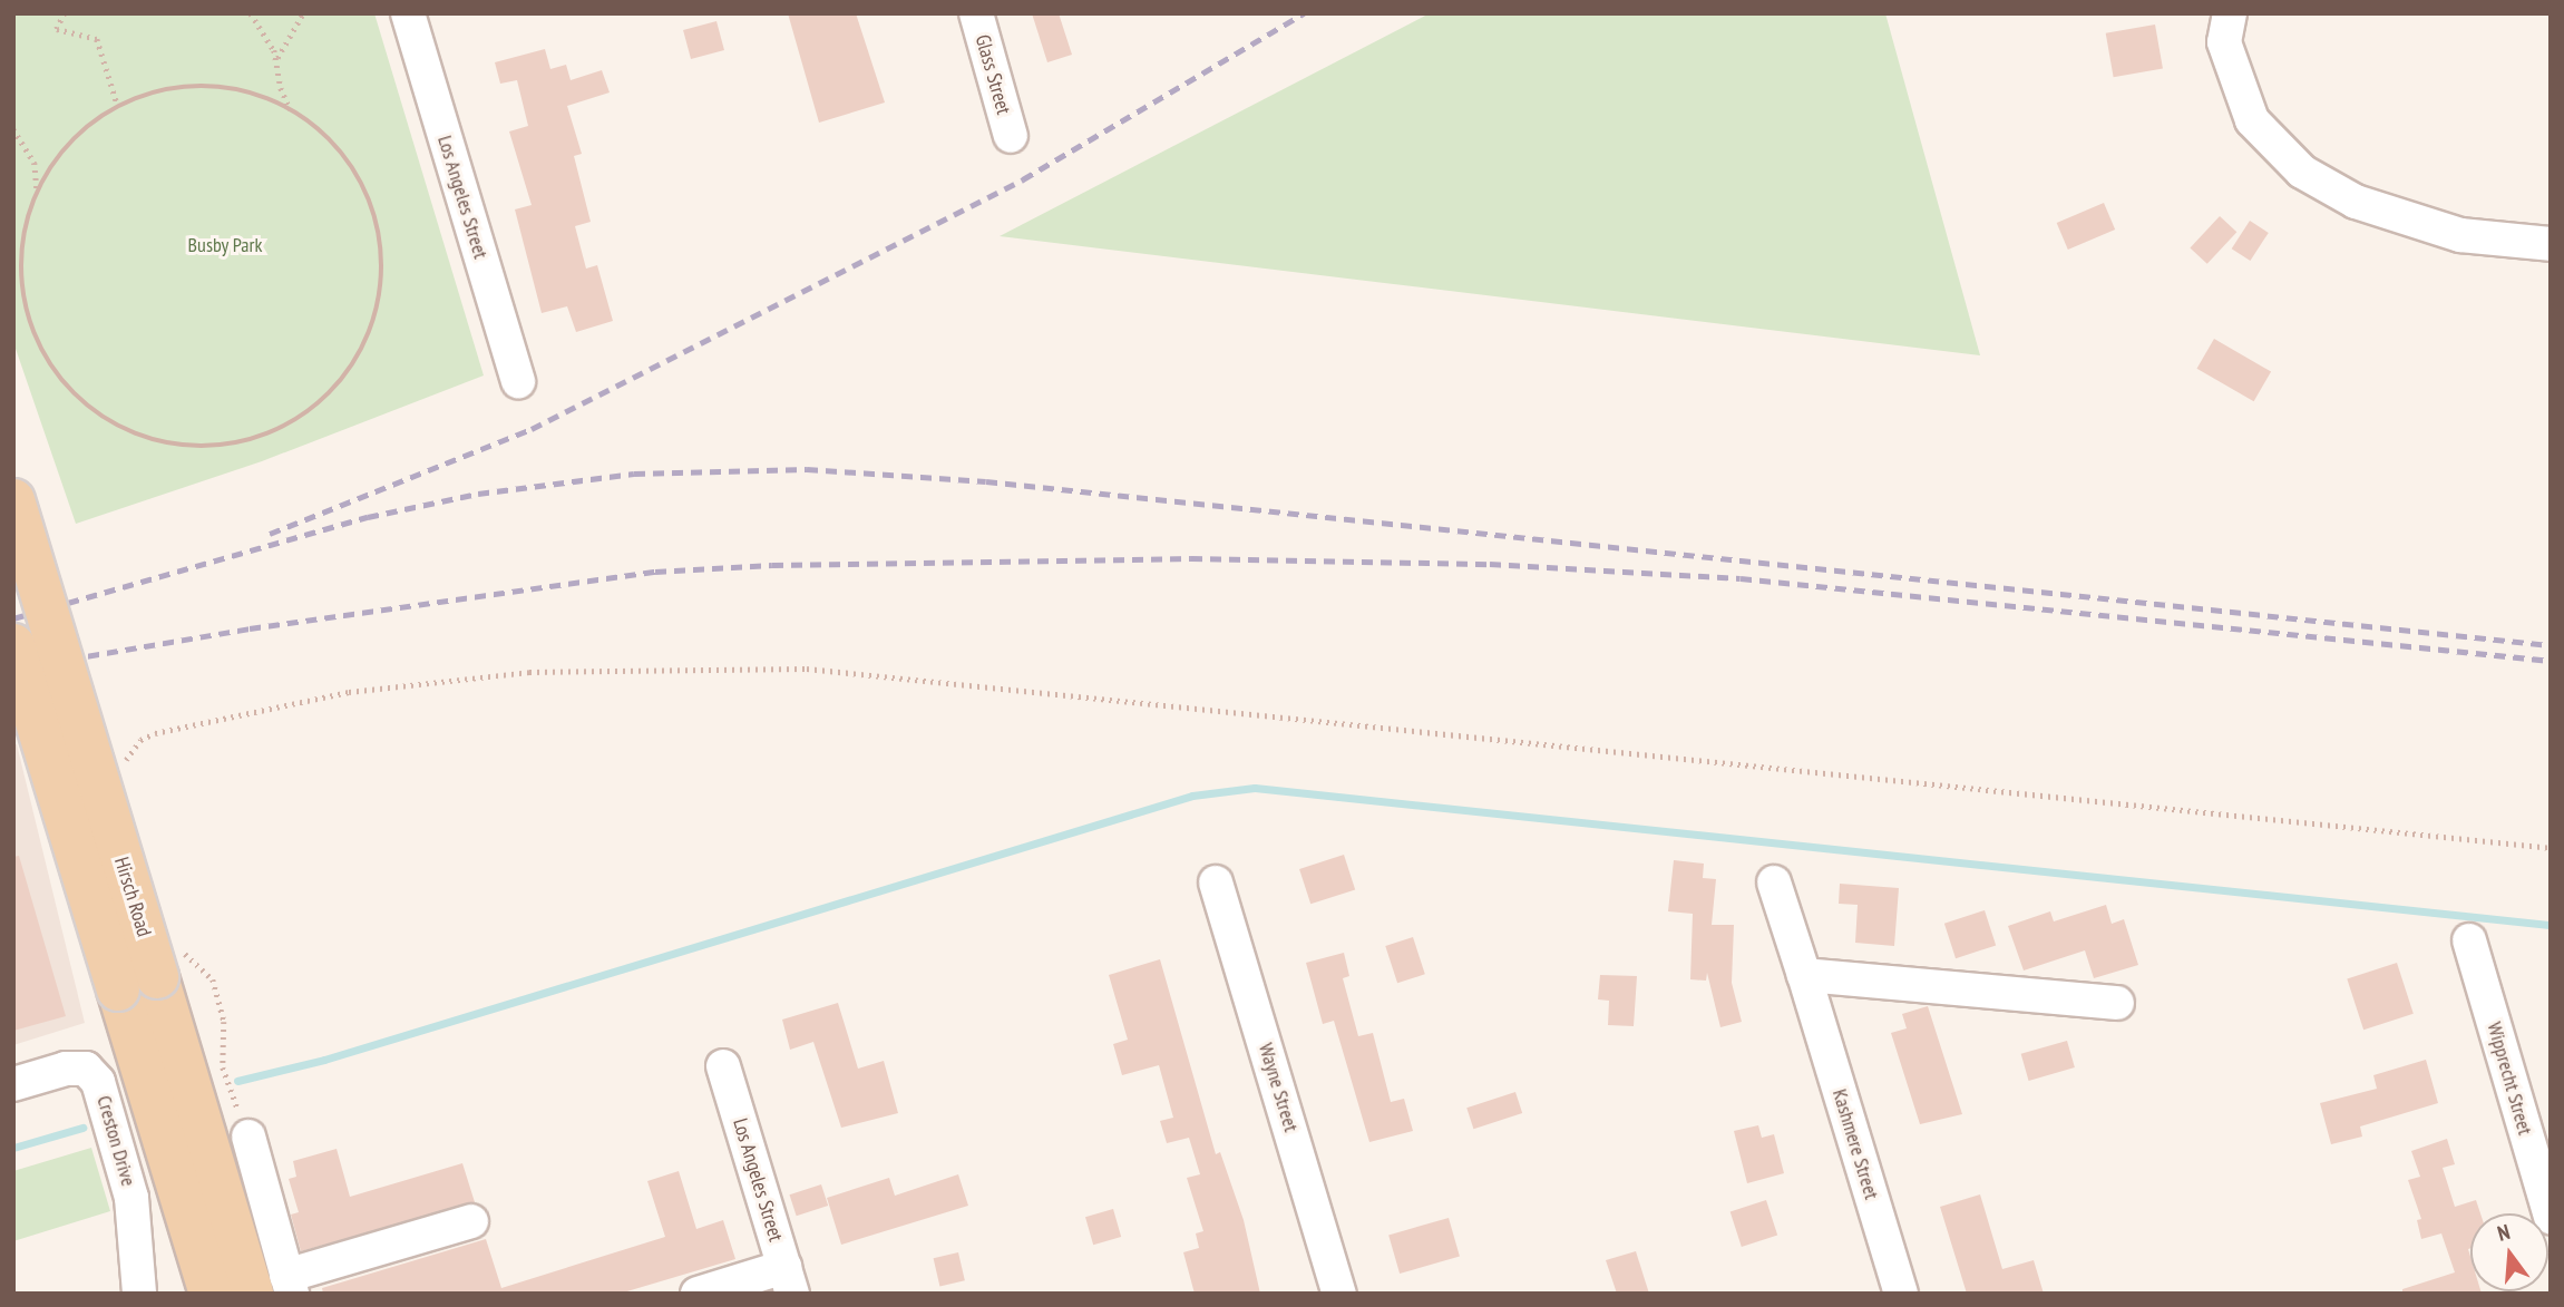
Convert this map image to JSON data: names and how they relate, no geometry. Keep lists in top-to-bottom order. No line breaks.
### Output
{"streets":{"main road":["Hirsch Road"],"street":["Glass Street","Los Angeles Street","Wipprecht Street","Wayne Street","Creston Drive","Kashmere Street"]},"parks":["Busby Park"],"north":"top"}
